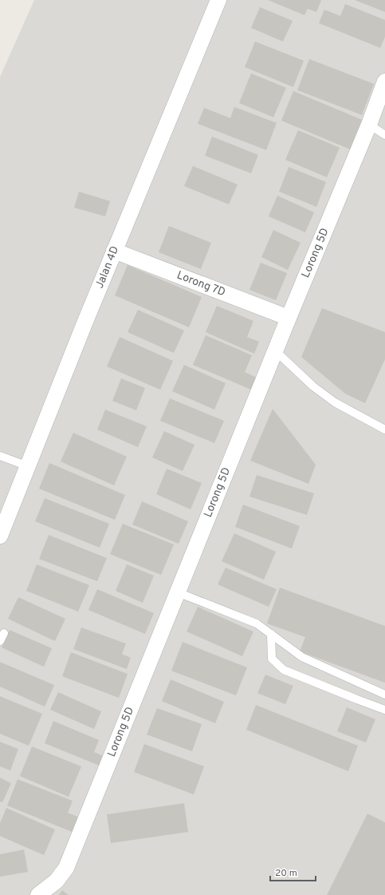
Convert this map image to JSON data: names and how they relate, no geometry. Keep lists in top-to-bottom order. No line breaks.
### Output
{"streets":{"street":["Lorong 5D","Jalan 4D","Lorong 7D"]},"crossings":[["Lorong 5D","Lorong 7D"],["Jalan 4D","Lorong 7D"]],"scale_bar":"20 m"}
